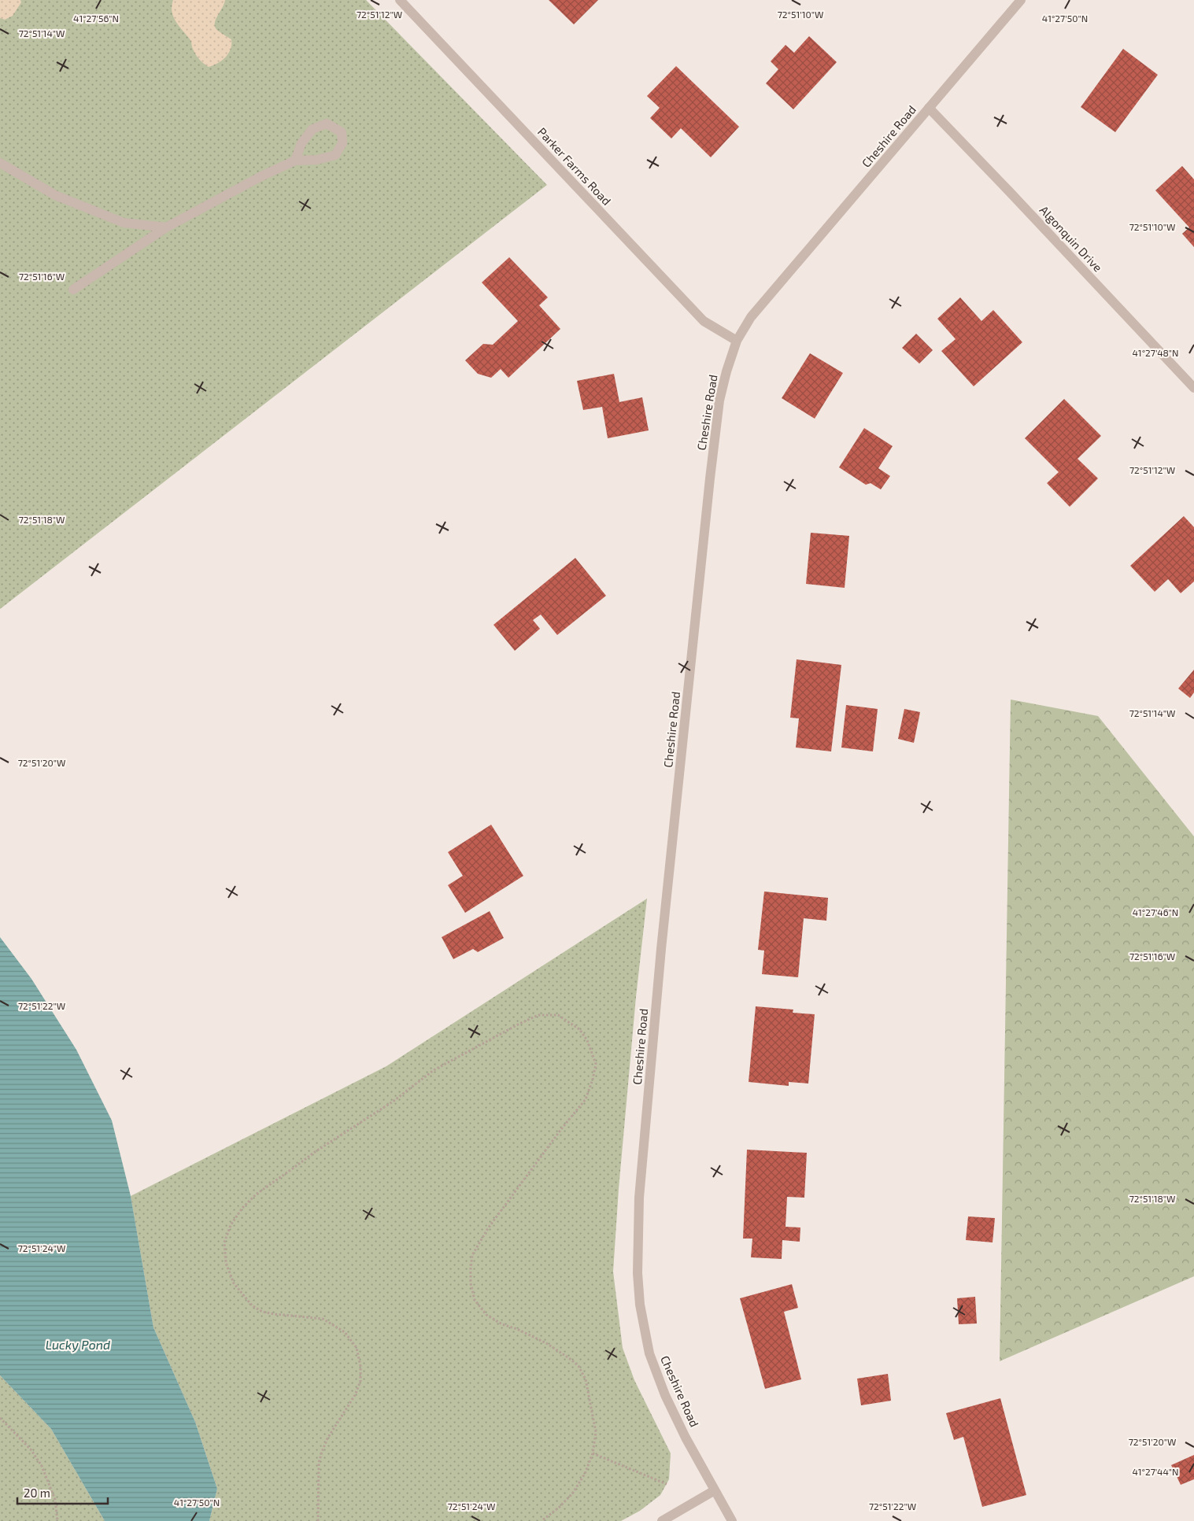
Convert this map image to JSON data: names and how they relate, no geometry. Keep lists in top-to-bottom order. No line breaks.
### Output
{"streets":{"street":["Cheshire Road","Parker Farms Road","Algonquin Drive"]},"crossings":[["Cheshire Road","Parker Farms Road"],["Cheshire Road","Algonquin Drive"]],"water":["Lucky Pond"],"scale_bar":"20 m","coordinates":["72°51'12\"W","72°51'10\"W","41°27'56\"N","41°27'50\"N","72°51'14\"W","72°51'16\"W","41°27'48\"N","72°51'18\"W","72°51'20\"W","41°27'46\"N","72°51'22\"W","72°51'24\"W","41°27'44\"N"]}
